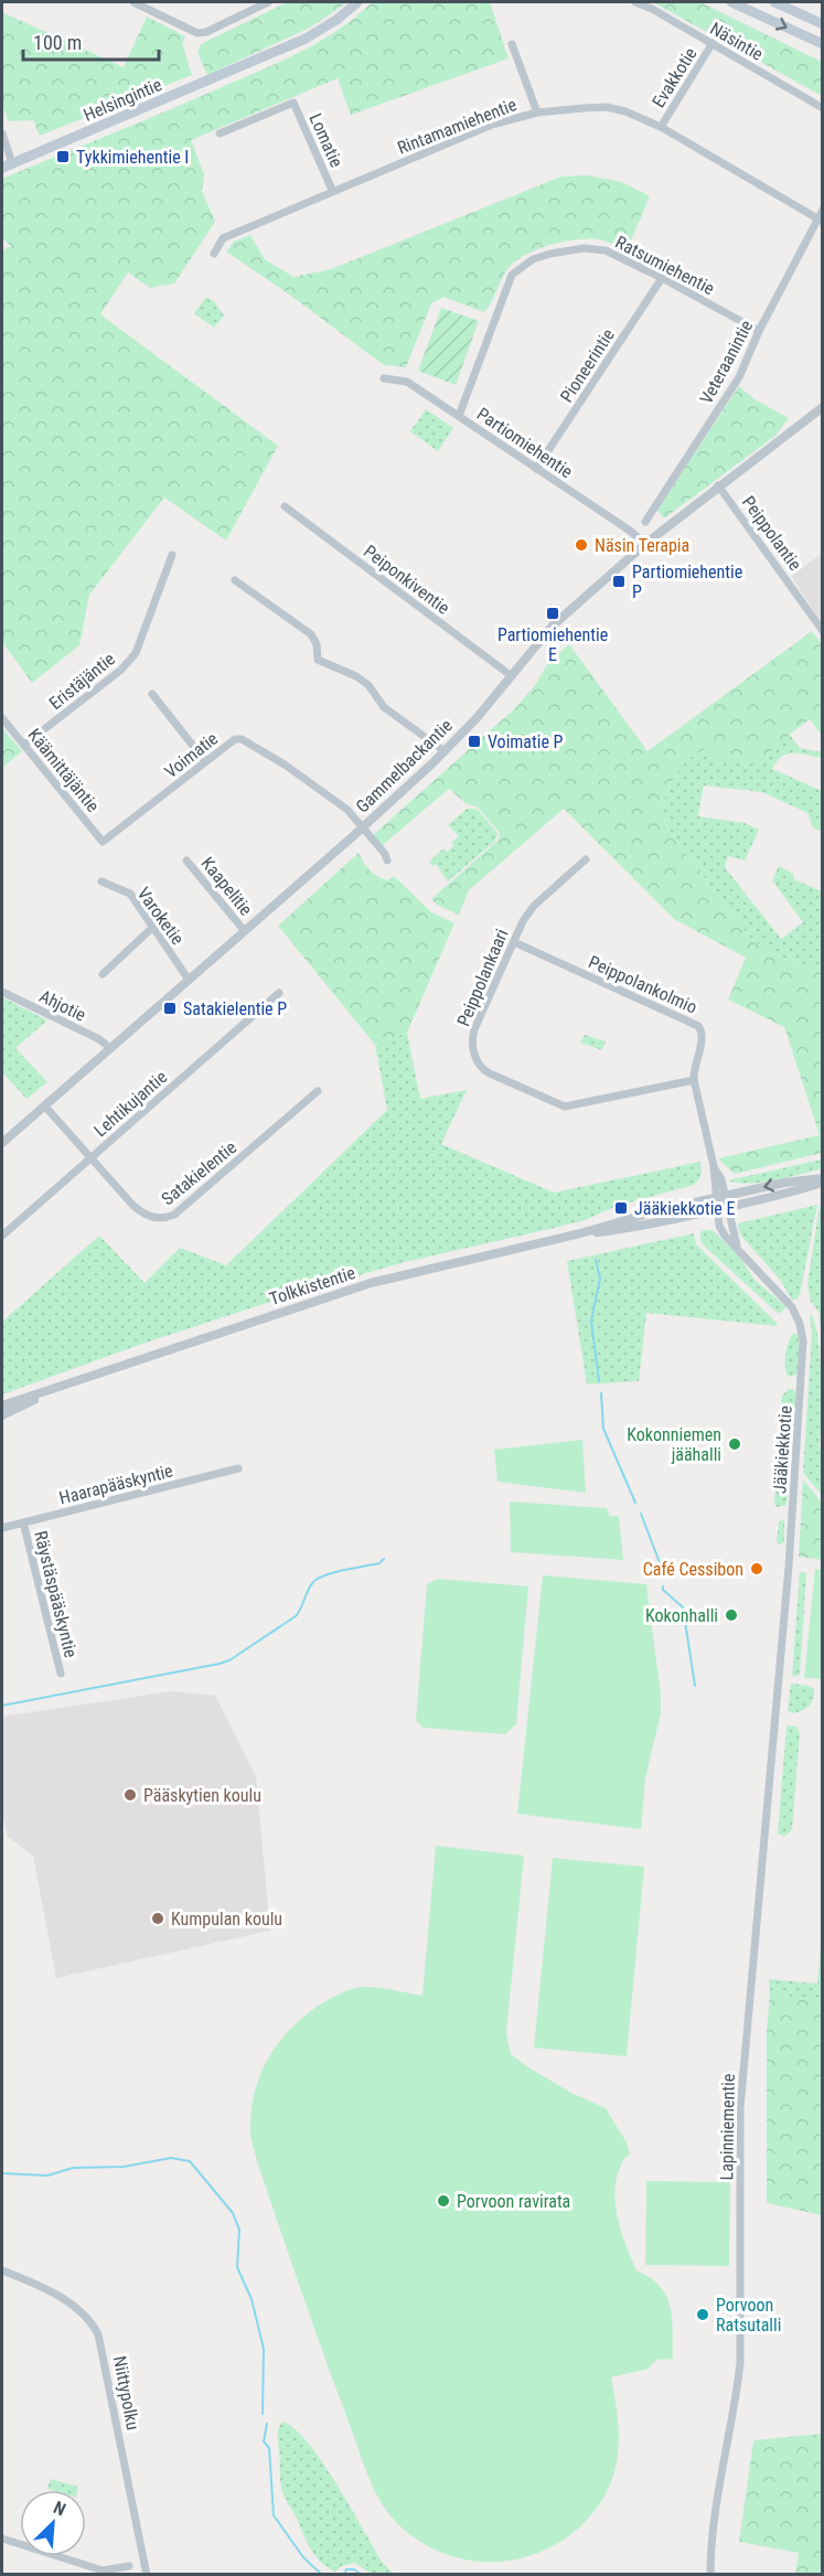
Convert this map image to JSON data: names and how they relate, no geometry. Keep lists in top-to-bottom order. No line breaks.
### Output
{"streets":{"main road":["Helsingintie"],"street":["Näsintie","Evakkotie","Rintamamiehentie","Lomatie","Ratsumiehentie","Veteraanintie","Pioneerintie","Partiomiehentie","Peippolantie","Peiponkiventie","Eristäjäntie","Voimatie","Gammelbackantie","Käämittäjäntie","Kaapelitie","Varoketie","Peippolankaari","Peippolankolmio","Ahjotie","Lehtikujantie","Satakielentie","Tolkkistentie","Jääkiekkotie","Haarapääskyntie","Räystäspääskyntie","Lapinniementie","Niittypolku"]},"crossings":[["Näsintie","Evakkotie"],["Evakkotie","Rintamamiehentie"],["Rintamamiehentie","Lomatie"],["Rintamamiehentie","Veteraanintie"],["Ratsumiehentie","Veteraanintie"],["Ratsumiehentie","Pioneerintie"],["Ratsumiehentie","Partiomiehentie"],["Pioneerintie","Partiomiehentie"],["Partiomiehentie","Gammelbackantie"],["Peippolantie","Gammelbackantie"],["Peiponkiventie","Gammelbackantie"],["Eristäjäntie","Käämittäjäntie"],["Voimatie","Gammelbackantie"],["Voimatie","Käämittäjäntie"],["Gammelbackantie","Kaapelitie"],["Gammelbackantie","Varoketie"],["Gammelbackantie","Ahjotie"],["Gammelbackantie","Satakielentie"],["Peippolankaari","Peippolankolmio"],["Peippolankolmio","Tolkkistentie"],["Peippolankolmio","Jääkiekkotie"],["Lehtikujantie","Satakielentie"],["Tolkkistentie","Jääkiekkotie"],["Jääkiekkotie","Lapinniementie"],["Haarapääskyntie","Räystäspääskyntie"]],"places":{"transit":["Tykkimiehentie I","Partiomiehentie P","Partiomiehentie E","Voimatie P","Satakielentie P","Jääkiekkotie E"],"other":["Näsin Terapia","Kokonniemen jäähalli","Café Cessibon","Kokonhalli","Pääskytien koulu","Kumpulan koulu","Porvoon ravirata","Porvoon Ratsutalli"]},"scale_bar":"100 m","north":"top right"}
